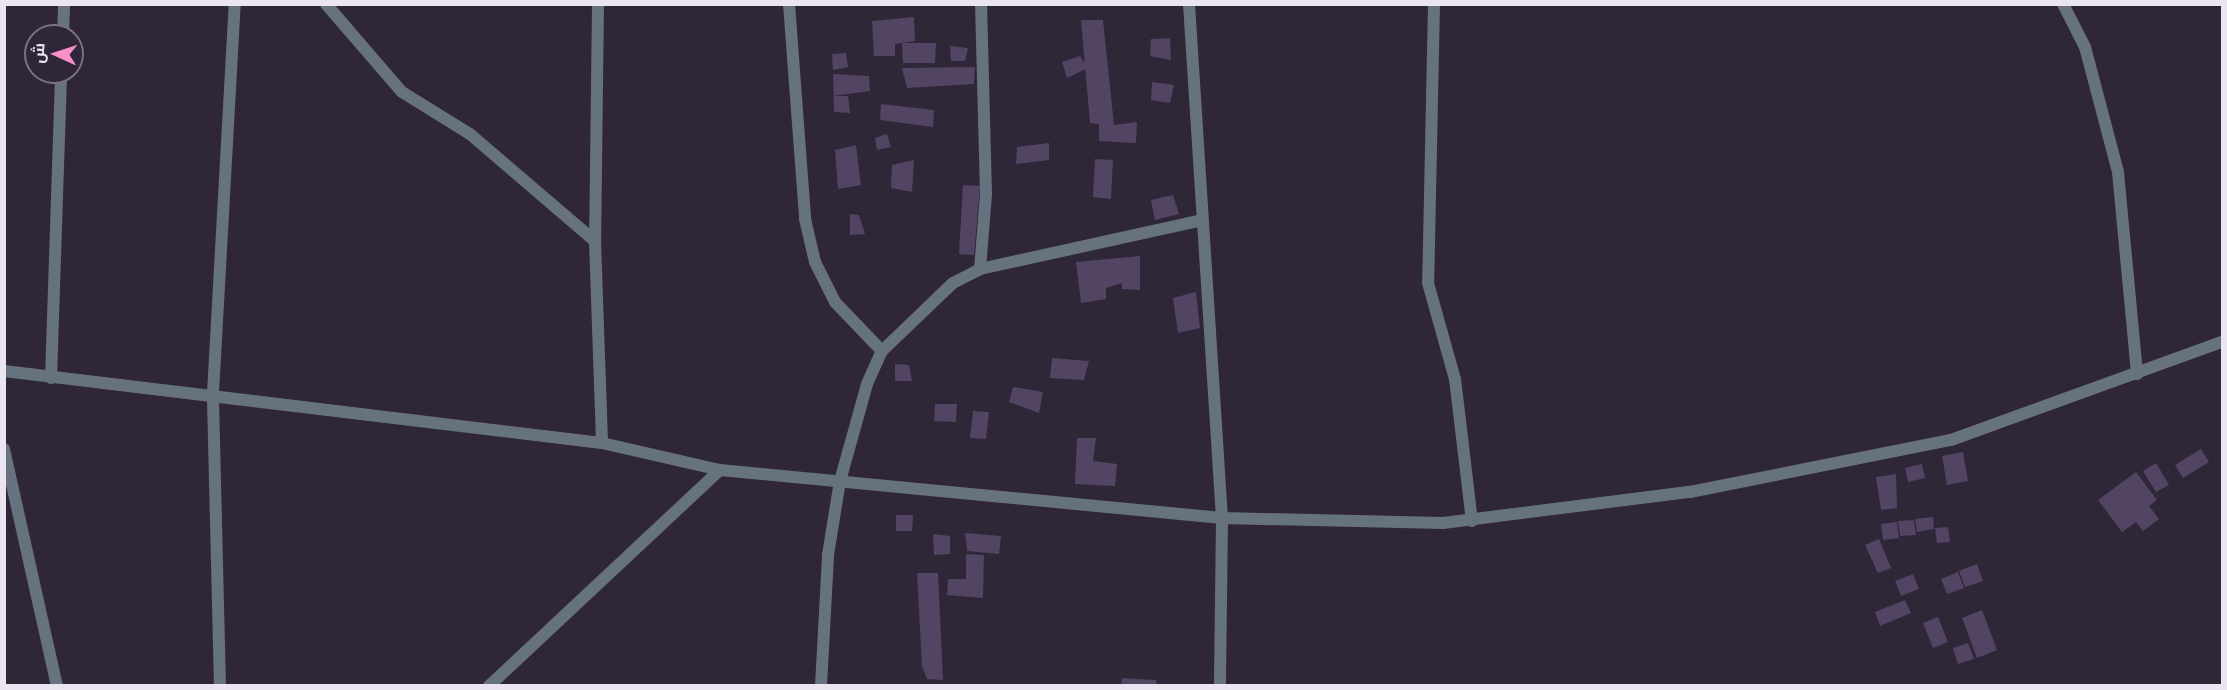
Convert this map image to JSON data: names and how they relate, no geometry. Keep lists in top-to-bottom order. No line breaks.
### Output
{"north":"left"}
